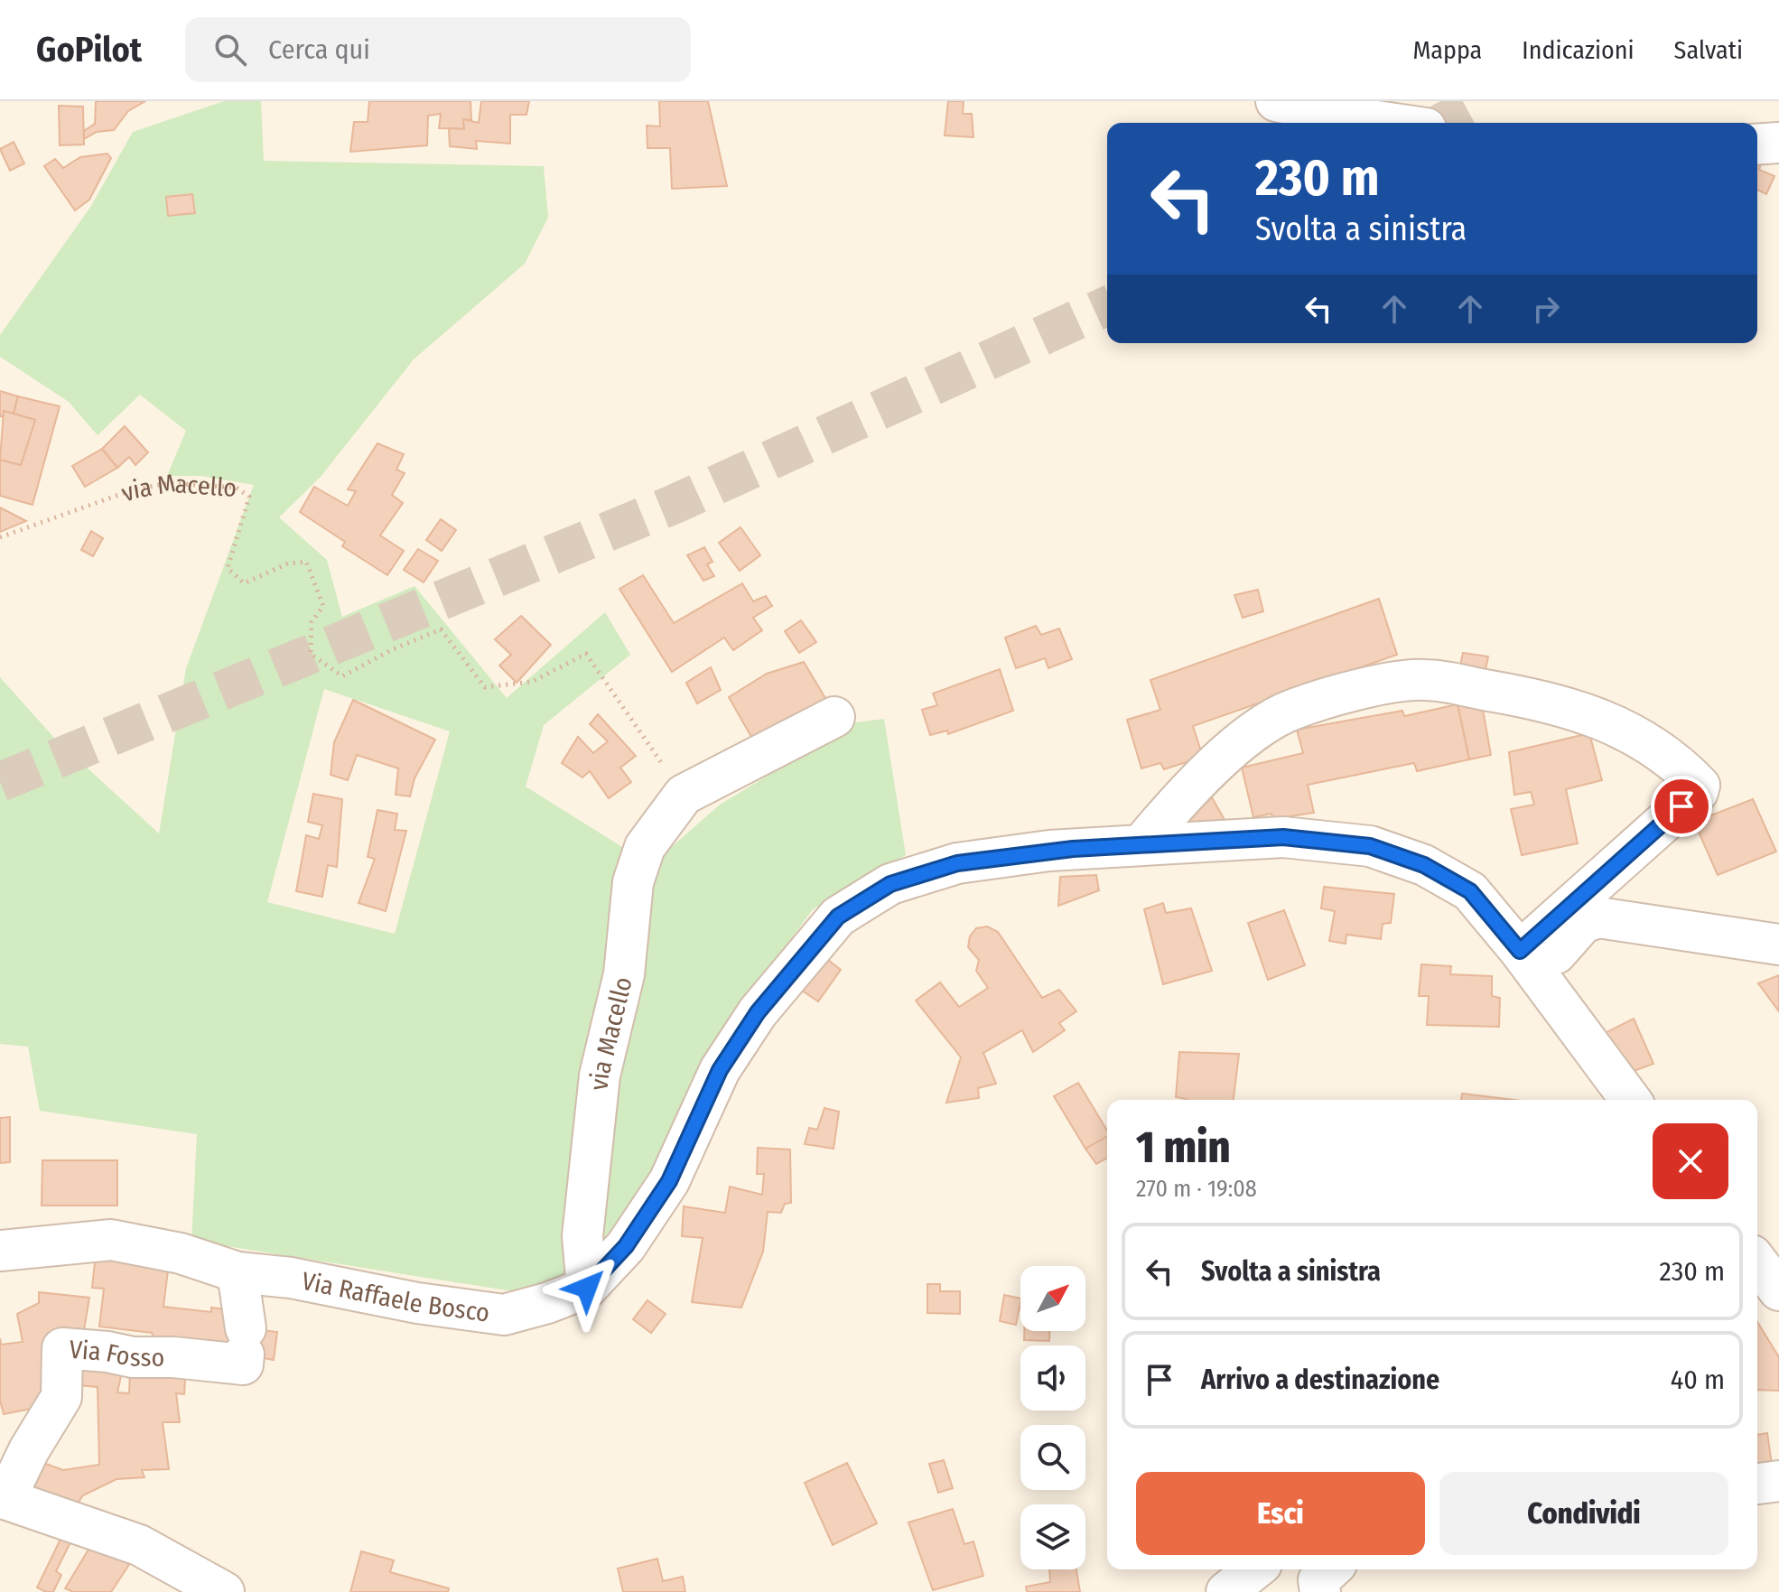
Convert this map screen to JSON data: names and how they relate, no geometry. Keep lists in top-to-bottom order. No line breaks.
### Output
{"streets":{"street":["via Macello","Via Raffaele Bosco","Via Fosso"]},"crossings":[["via Macello","Via Raffaele Bosco"],["Via Raffaele Bosco","Via Fosso"]],"north":"top right","page":{"header":"GoPilot","search":"Cerca qui","nav":["Mappa","Indicazioni","Salvati"],"turn":["230 m","Svolta a sinistra"],"heading":["1 min","270 m · 19:08"],"list":[{"name":"Svolta a sinistra","value":"230 m"},{"name":"Arrivo a destinazione","value":"40 m"}],"buttons":["Esci","Condividi"]}}
